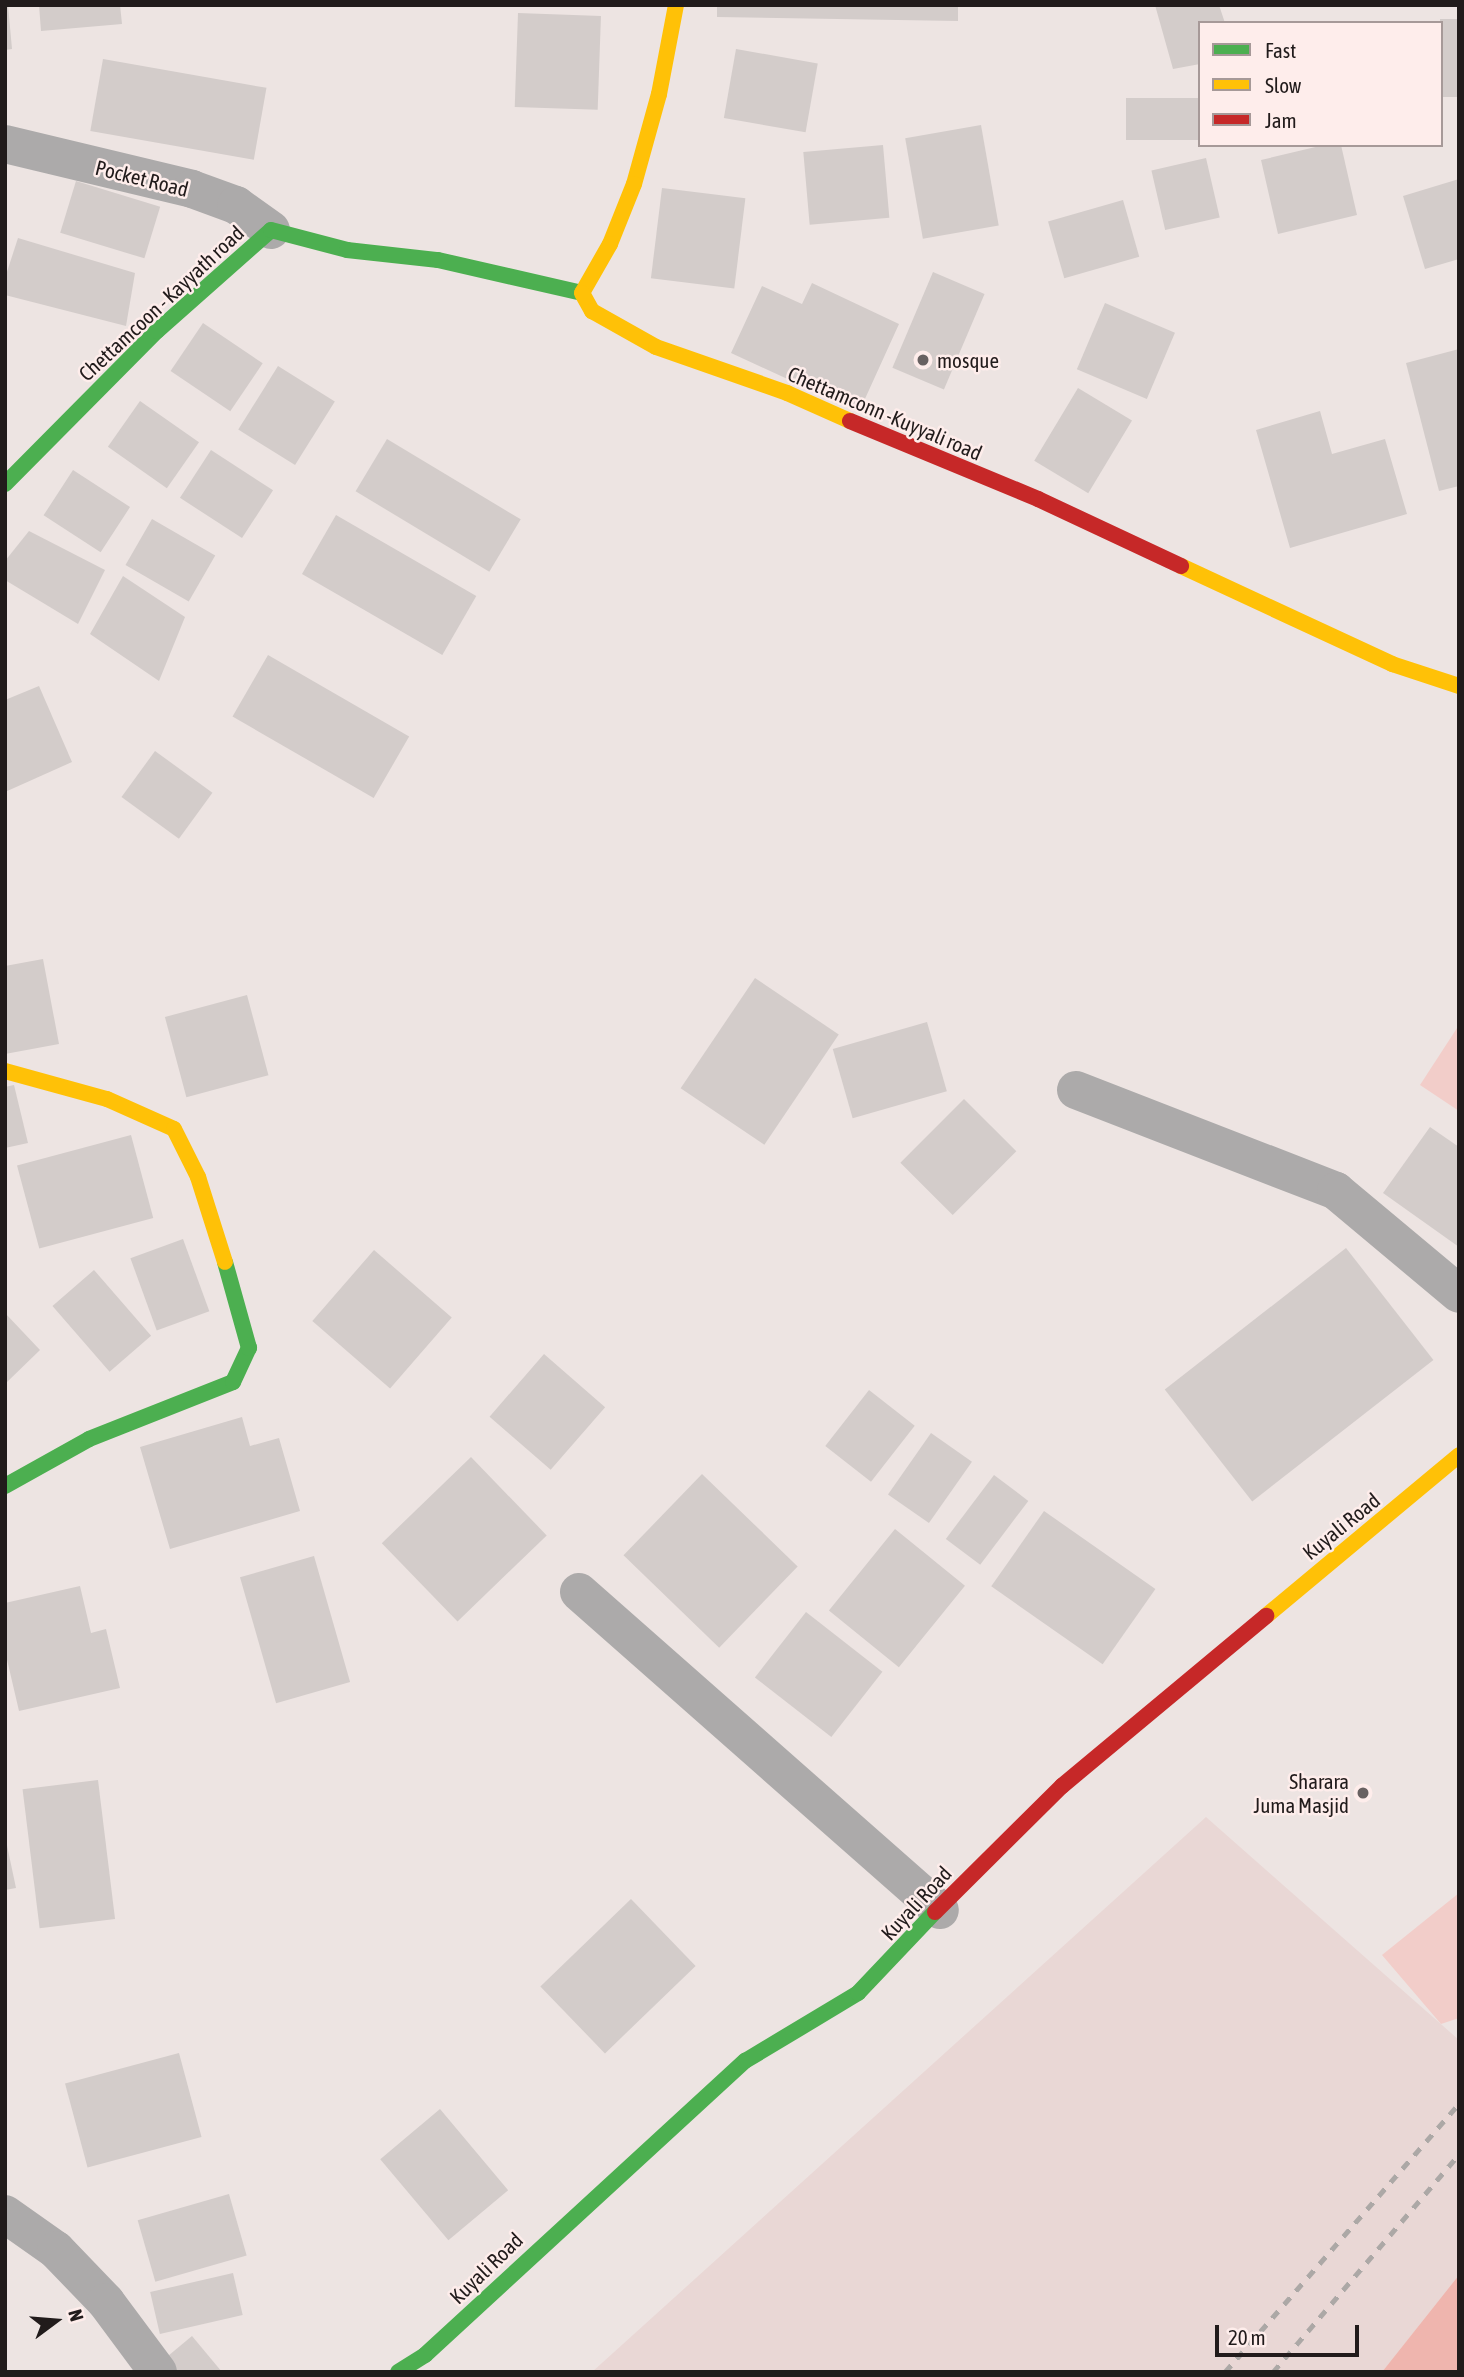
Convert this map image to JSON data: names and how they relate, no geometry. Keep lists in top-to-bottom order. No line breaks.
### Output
{"streets":{"street":["Pocket Road","Chettamcoon - Kayyath road","Chettamconn -Kuyyali road","Kuyali Road"]},"crossings":[["Pocket Road","Chettamcoon - Kayyath road"],["Chettamcoon - Kayyath road","Chettamconn -Kuyyali road"]],"places":["mosque","Sharara Juma Masjid"],"legend":["Fast","Slow","Jam"],"scale_bar":"20 m","north":"right"}
